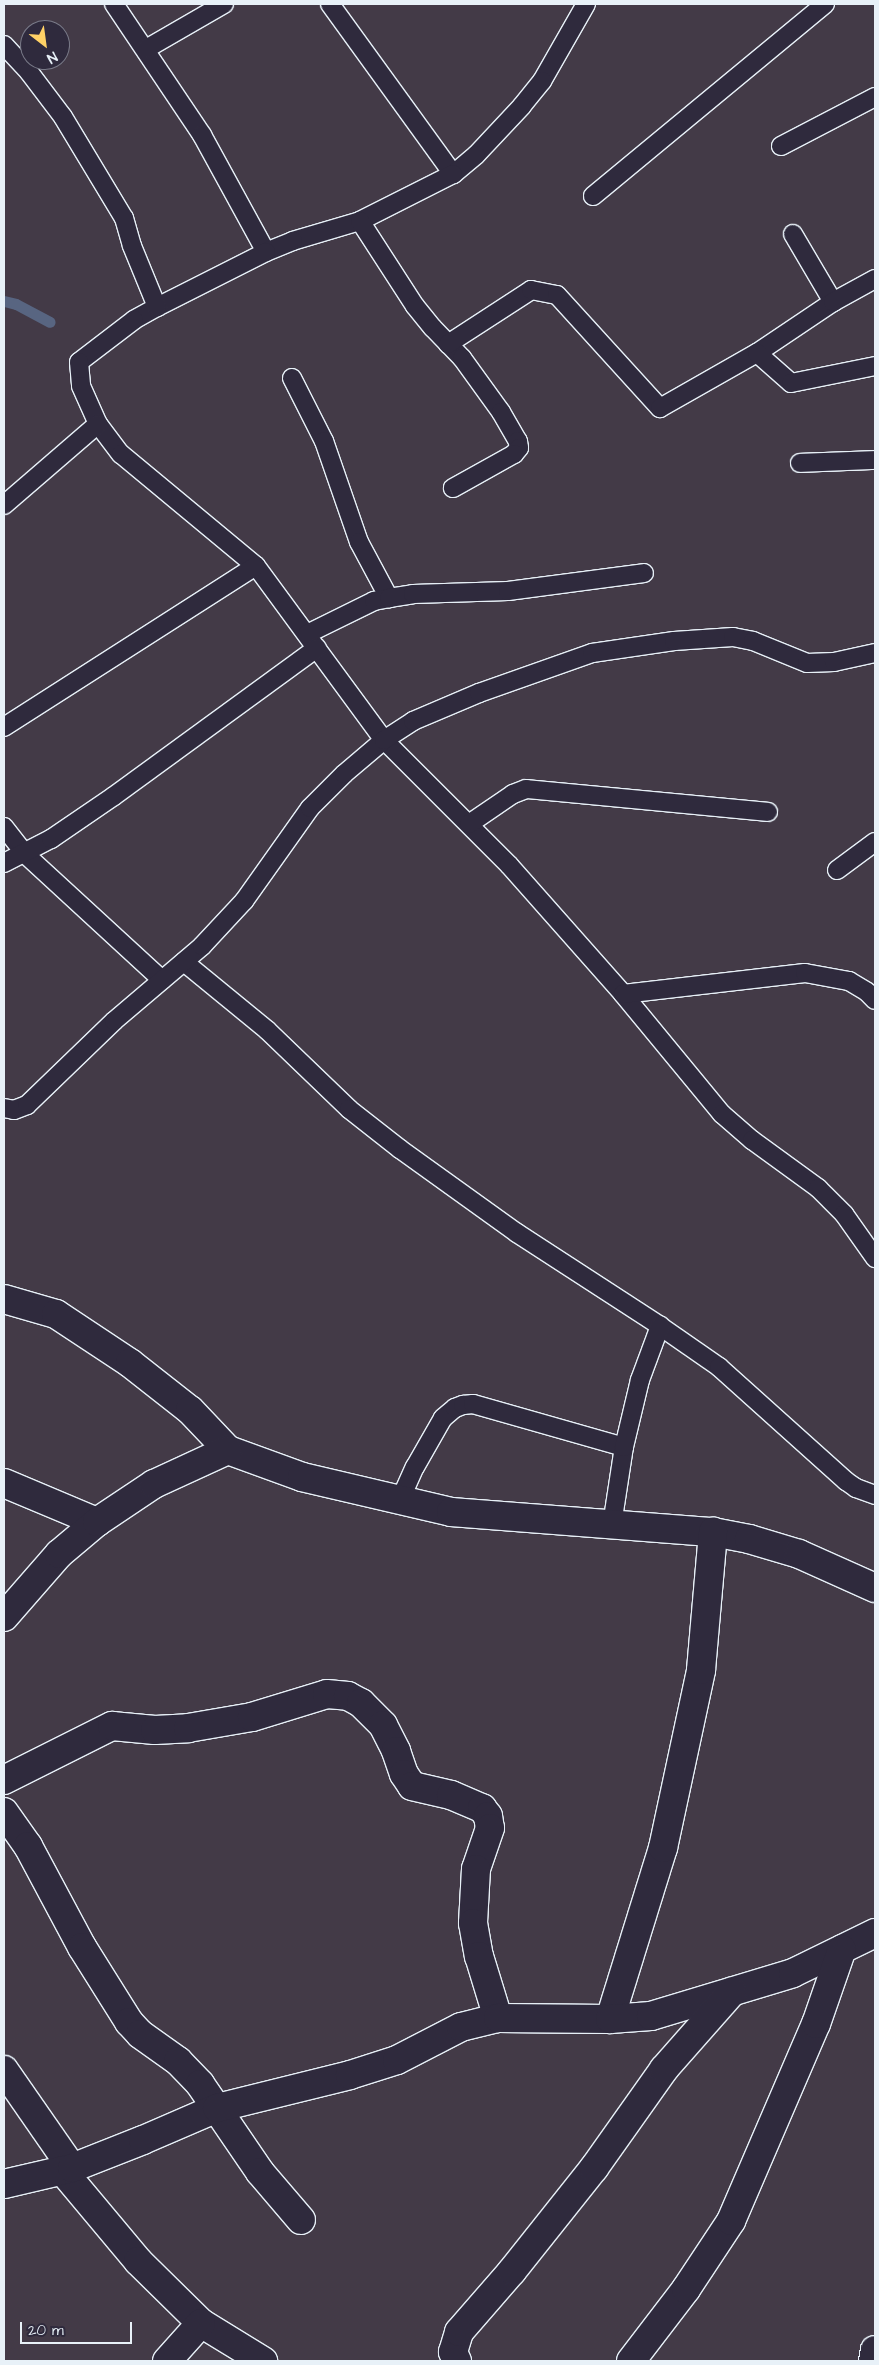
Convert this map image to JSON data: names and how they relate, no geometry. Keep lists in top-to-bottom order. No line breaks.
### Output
{"scale_bar":"20 m","north":"bottom right"}
